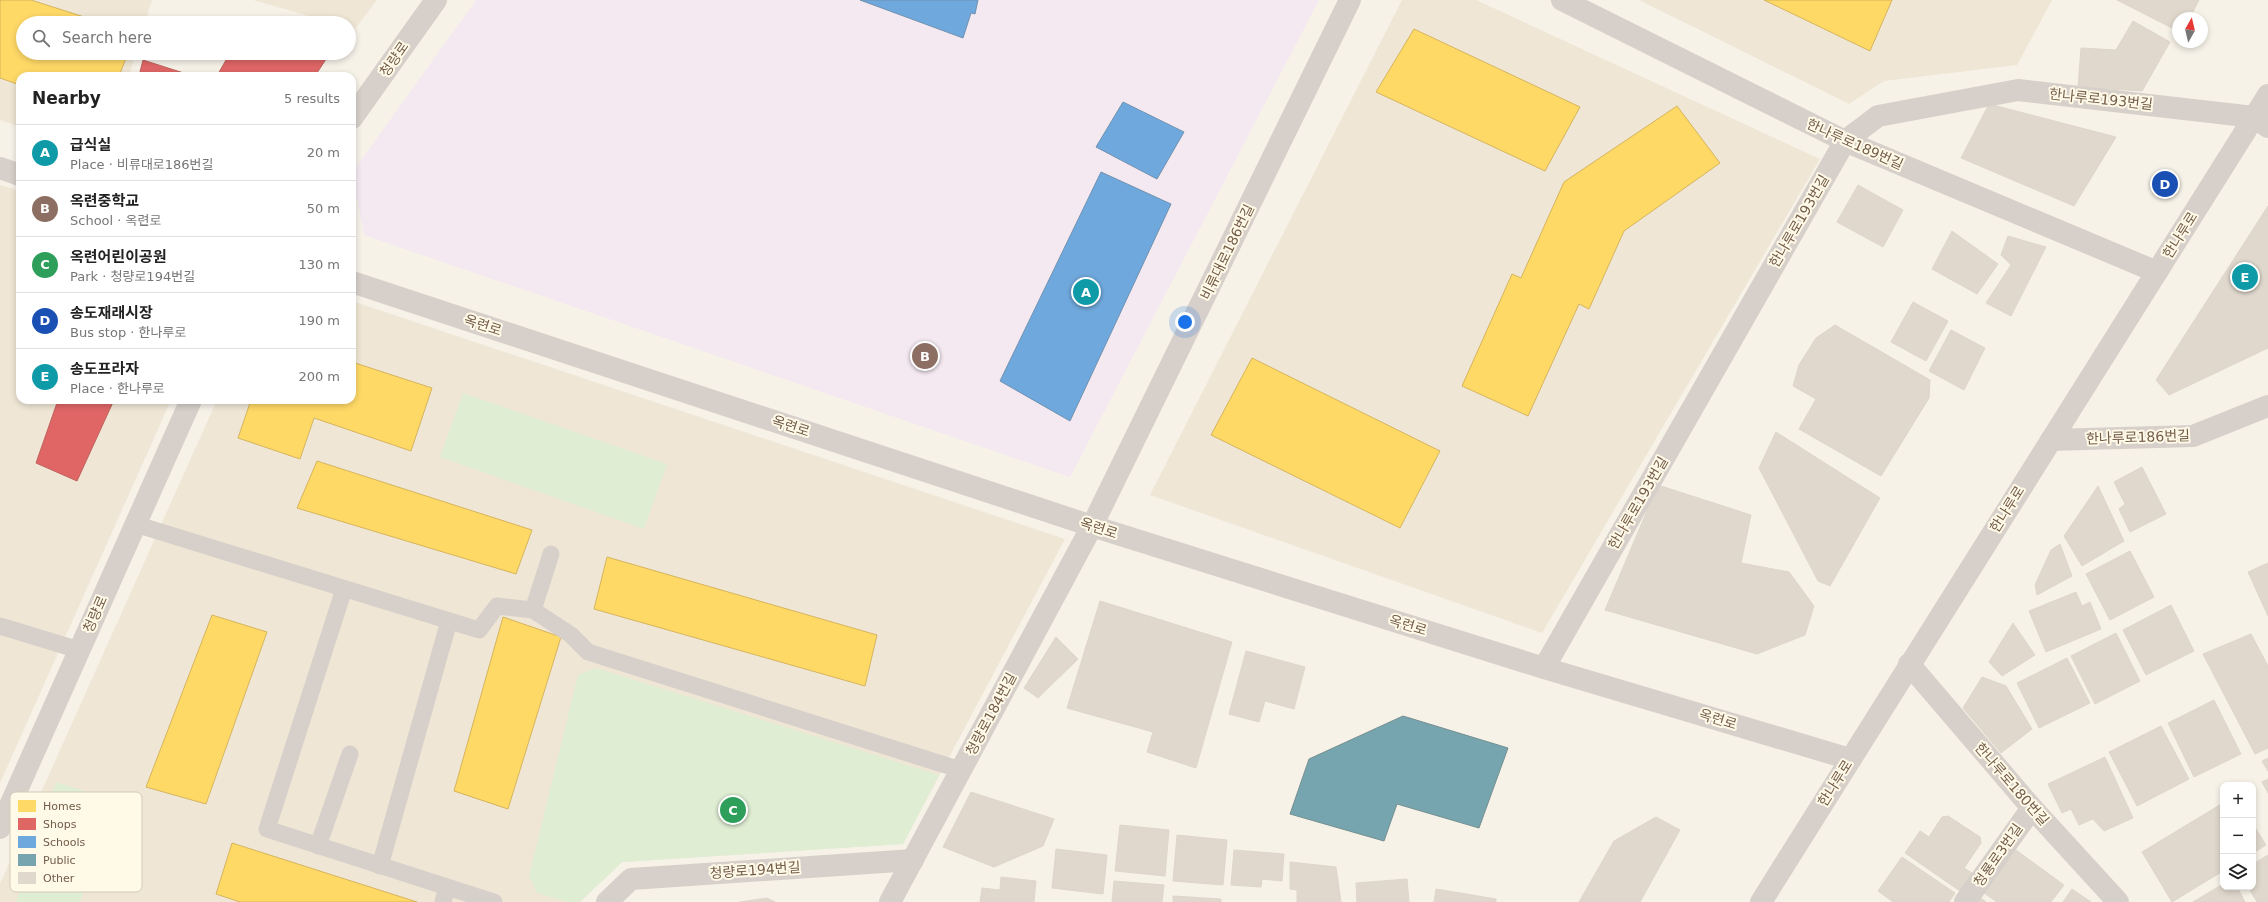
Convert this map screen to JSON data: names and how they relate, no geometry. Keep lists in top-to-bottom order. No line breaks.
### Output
{"streets":{"street":["청량로","한나루로193번길","한나루로189번길","한나루로","비류대로186번길","옥련로","한나루로186번길","청량로184번길","한나루로180번길","청룡로3번길","청량로194번길"]},"crossings":[["한나루로193번길","한나루로189번길"],["한나루로193번길","한나루로"],["한나루로193번길","옥련로"],["한나루로189번길","한나루로"],["한나루로","옥련로"],["한나루로","한나루로186번길"],["한나루로","한나루로180번길"],["비류대로186번길","옥련로"],["비류대로186번길","청량로184번길"],["옥련로","청량로184번길"],["청량로184번길","청량로194번길"],["한나루로180번길","청룡로3번길"]],"legend":["Homes","Shops","Schools","Public","Other"],"north":"top","page":{"search":"Search here","heading":["Nearby","5 results"],"list":[{"mark":"A","name":"급식실","note":"Place · 비류대로186번길","value":"20 m"},{"mark":"B","name":"옥련중학교","note":"School · 옥련로","value":"50 m"},{"mark":"C","name":"옥련어린이공원","note":"Park · 청량로194번길","value":"130 m"},{"mark":"D","name":"송도재래시장","note":"Bus stop · 한나루로","value":"190 m"},{"mark":"E","name":"송도프라자","note":"Place · 한나루로","value":"200 m"}],"pins":["D","E","A","B","C"],"map_buttons":["+","−"]}}
